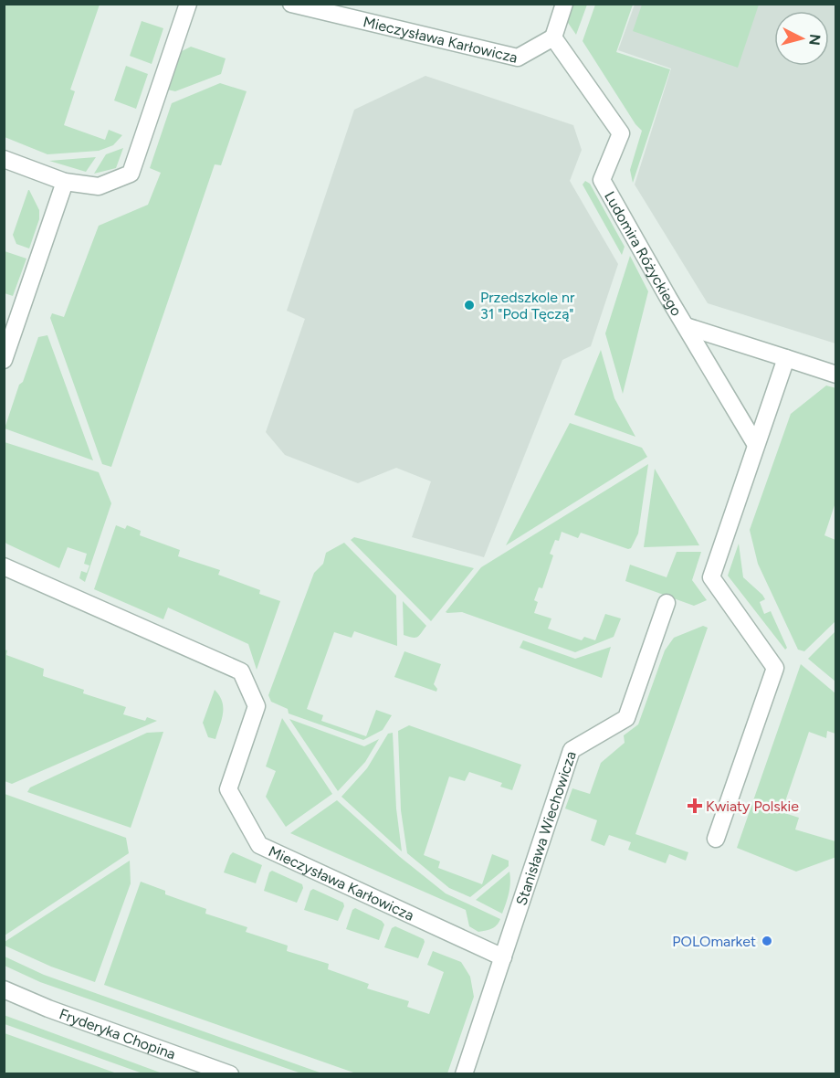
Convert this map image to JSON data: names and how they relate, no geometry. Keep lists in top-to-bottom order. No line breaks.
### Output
{"streets":{"street":["Mieczysława Karłowicza","Ludomira Różyckiego","Stanisława Wiechowicza","Fryderyka Chopina"]},"crossings":[["Mieczysława Karłowicza","Ludomira Różyckiego"],["Mieczysława Karłowicza","Stanisława Wiechowicza"]],"places":{"other":["Przedszkole nr 31 \"Pod Tęczą\"","POLOmarket"],"health":["Kwiaty Polskie"]},"north":"right"}
